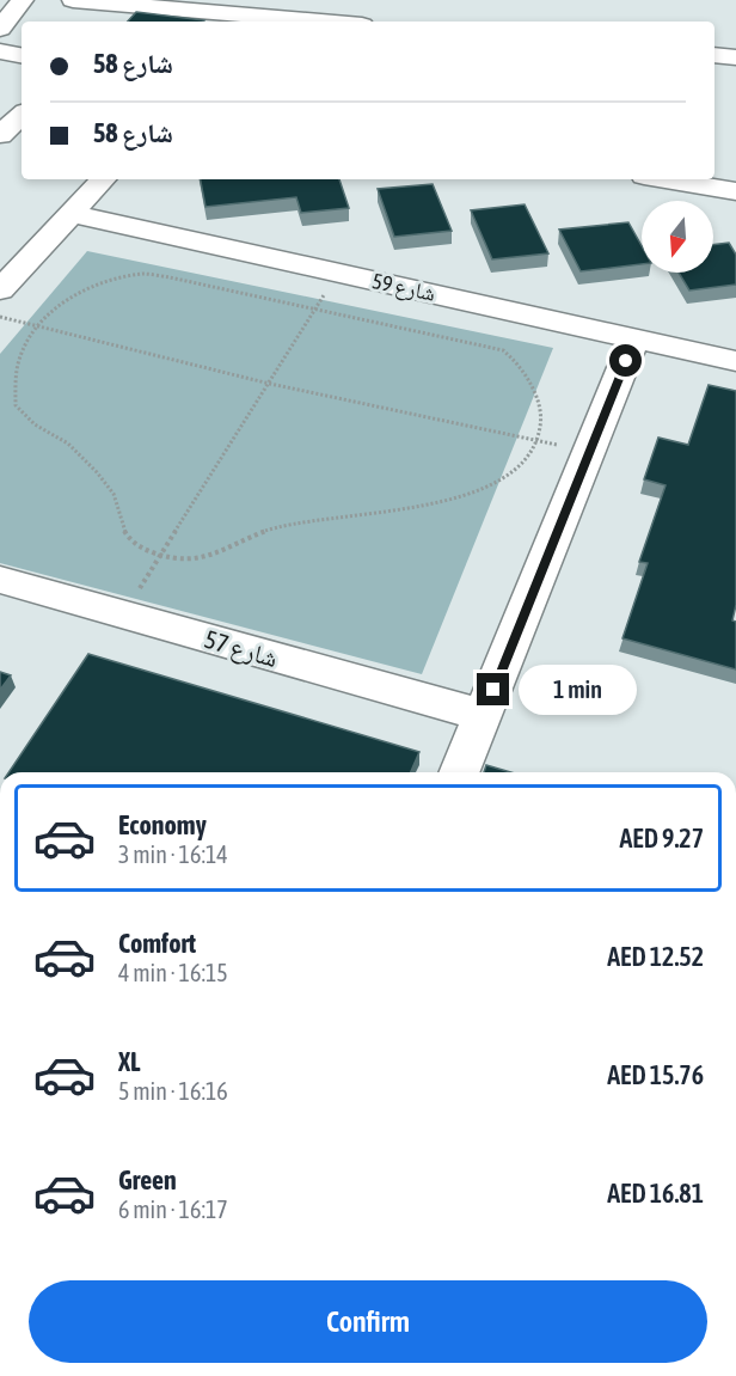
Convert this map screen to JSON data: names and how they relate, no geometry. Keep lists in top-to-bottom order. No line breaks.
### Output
{"streets":{"street":["شارع 59","شارع 57"]},"north":"bottom","page":{"banner":["شارع 58","شارع 58"],"bubble":"1 min","list":[{"name":"Economy","note":"3 min · 16:14","value":"AED 9.27"},{"name":"Comfort","note":"4 min · 16:15","value":"AED 12.52"},{"name":"XL","note":"5 min · 16:16","value":"AED 15.76"},{"name":"Green","note":"6 min · 16:17","value":"AED 16.81"}],"buttons":"Confirm"}}
